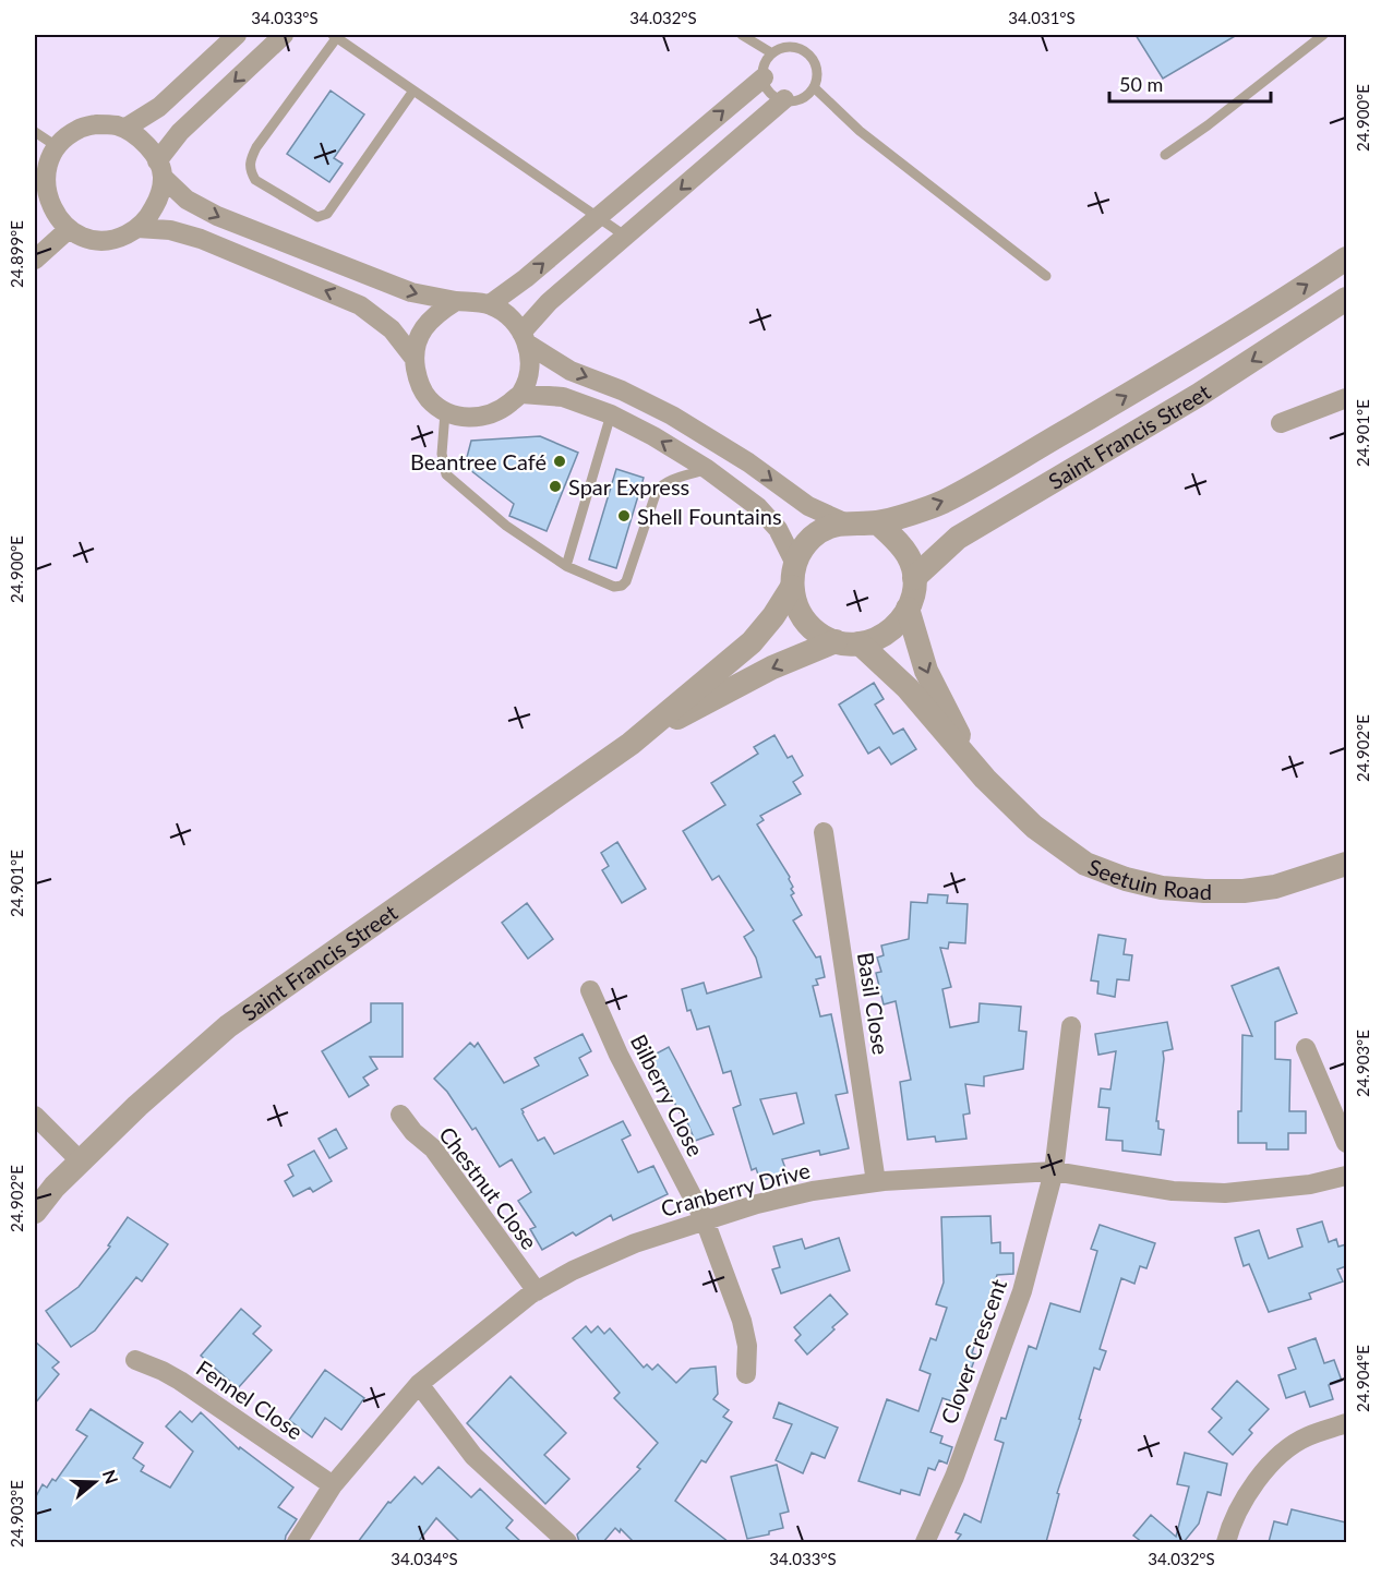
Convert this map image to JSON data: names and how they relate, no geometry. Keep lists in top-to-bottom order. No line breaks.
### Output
{"streets":{"street":["Saint Francis Street","Seetuin Road","Basil Close","Bilberry Close","Chestnut Close","Cranberry Drive","Clover Crescent","Fennel Close"]},"crossings":[["Basil Close","Cranberry Drive"],["Bilberry Close","Cranberry Drive"],["Chestnut Close","Cranberry Drive"],["Cranberry Drive","Clover Crescent"],["Cranberry Drive","Fennel Close"]],"places":["Beantree Café","Spar Express","Shell Fountains"],"scale_bar":"50 m","north":"right","coordinates":["34.033°S","34.032°S","34.031°S","24.900°E","24.899°E","24.901°E","24.902°E","24.903°E","24.904°E","34.034°S"]}
